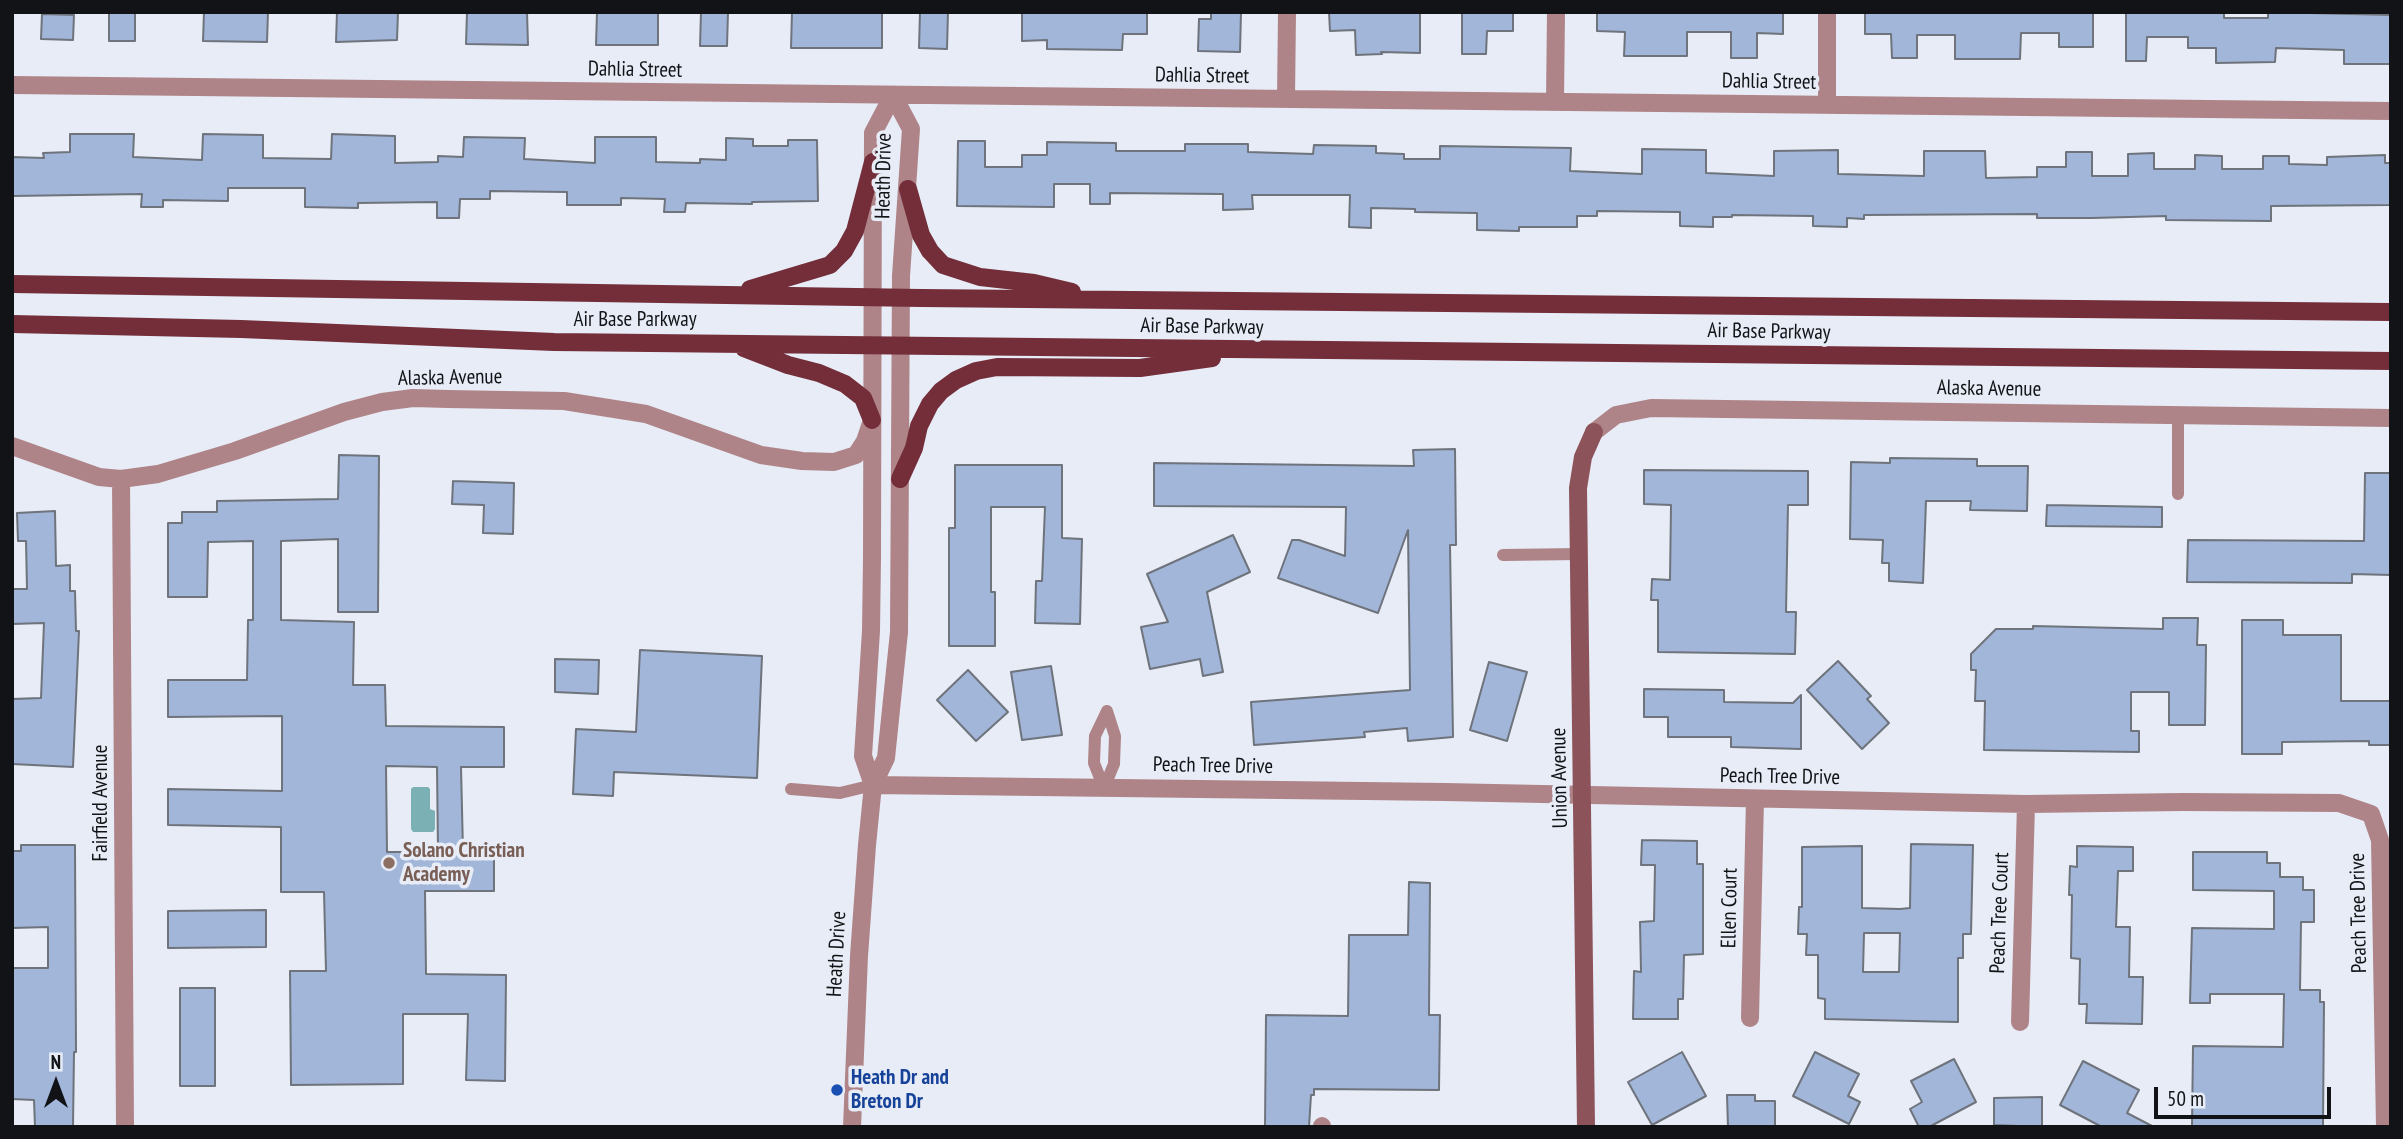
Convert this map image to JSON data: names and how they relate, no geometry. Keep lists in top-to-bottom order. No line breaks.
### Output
{"streets":{"main road":["Air Base Parkway"],"street":["Dahlia Street","Heath Drive","Alaska Avenue","Peach Tree Drive","Union Avenue","Fairfield Avenue","Ellen Court","Peach Tree Court"]},"crossings":[["Dahlia Street","Heath Drive"],["Heath Drive","Air Base Parkway"],["Heath Drive","Alaska Avenue"],["Heath Drive","Peach Tree Drive"],["Alaska Avenue","Union Avenue"],["Alaska Avenue","Fairfield Avenue"],["Peach Tree Drive","Union Avenue"],["Peach Tree Drive","Ellen Court"],["Peach Tree Drive","Peach Tree Court"]],"places":["Solano Christian Academy","Heath Dr and Breton Dr"],"scale_bar":"50 m","north":"top"}
